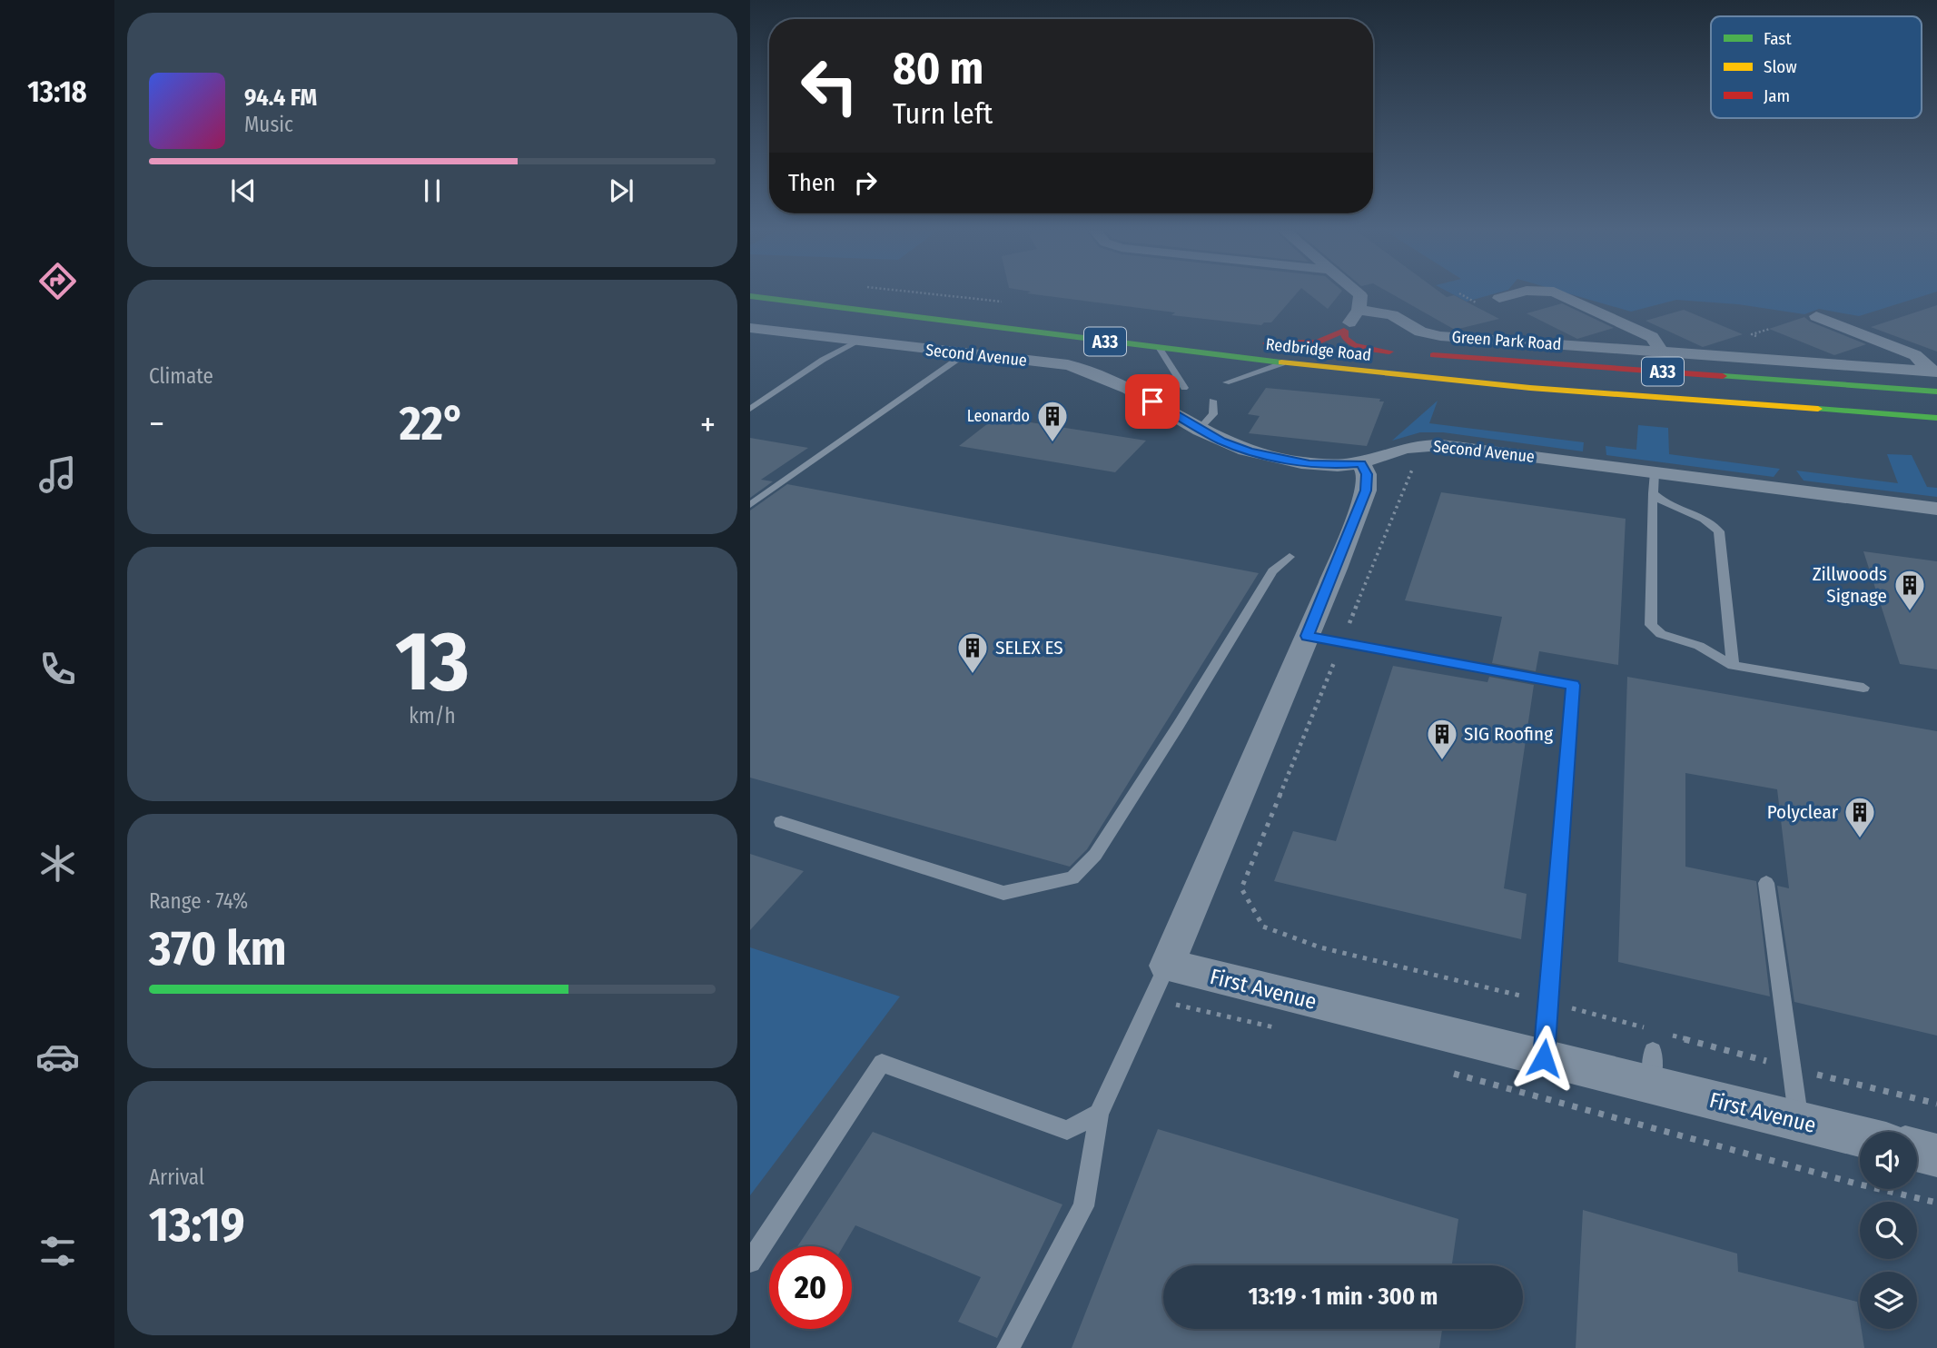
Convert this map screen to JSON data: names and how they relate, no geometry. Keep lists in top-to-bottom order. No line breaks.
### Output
{"streets":{"highway":["A33","Redbridge Road"],"street":["Green Park Road","Second Avenue","First Avenue"]},"crossings":[["A33","Redbridge Road"]],"places":{"building":["Leonardo","Zillwoods Signage","SELEX ES","SIG Roofing","Polyclear"]},"legend":["Fast","Slow","Jam"],"page":{"tabs":"13:18","turn":["80 m","Turn left"],"song":["94.4 FM","Music"],"then":"Then","tile":["Climate",["13","km/h"],["Range · 74%","370 km"],["Arrival","13:19"]],"heat":["−","22°","+"],"limit":"20","trip":"13:19 · 1 min · 300 m"}}
